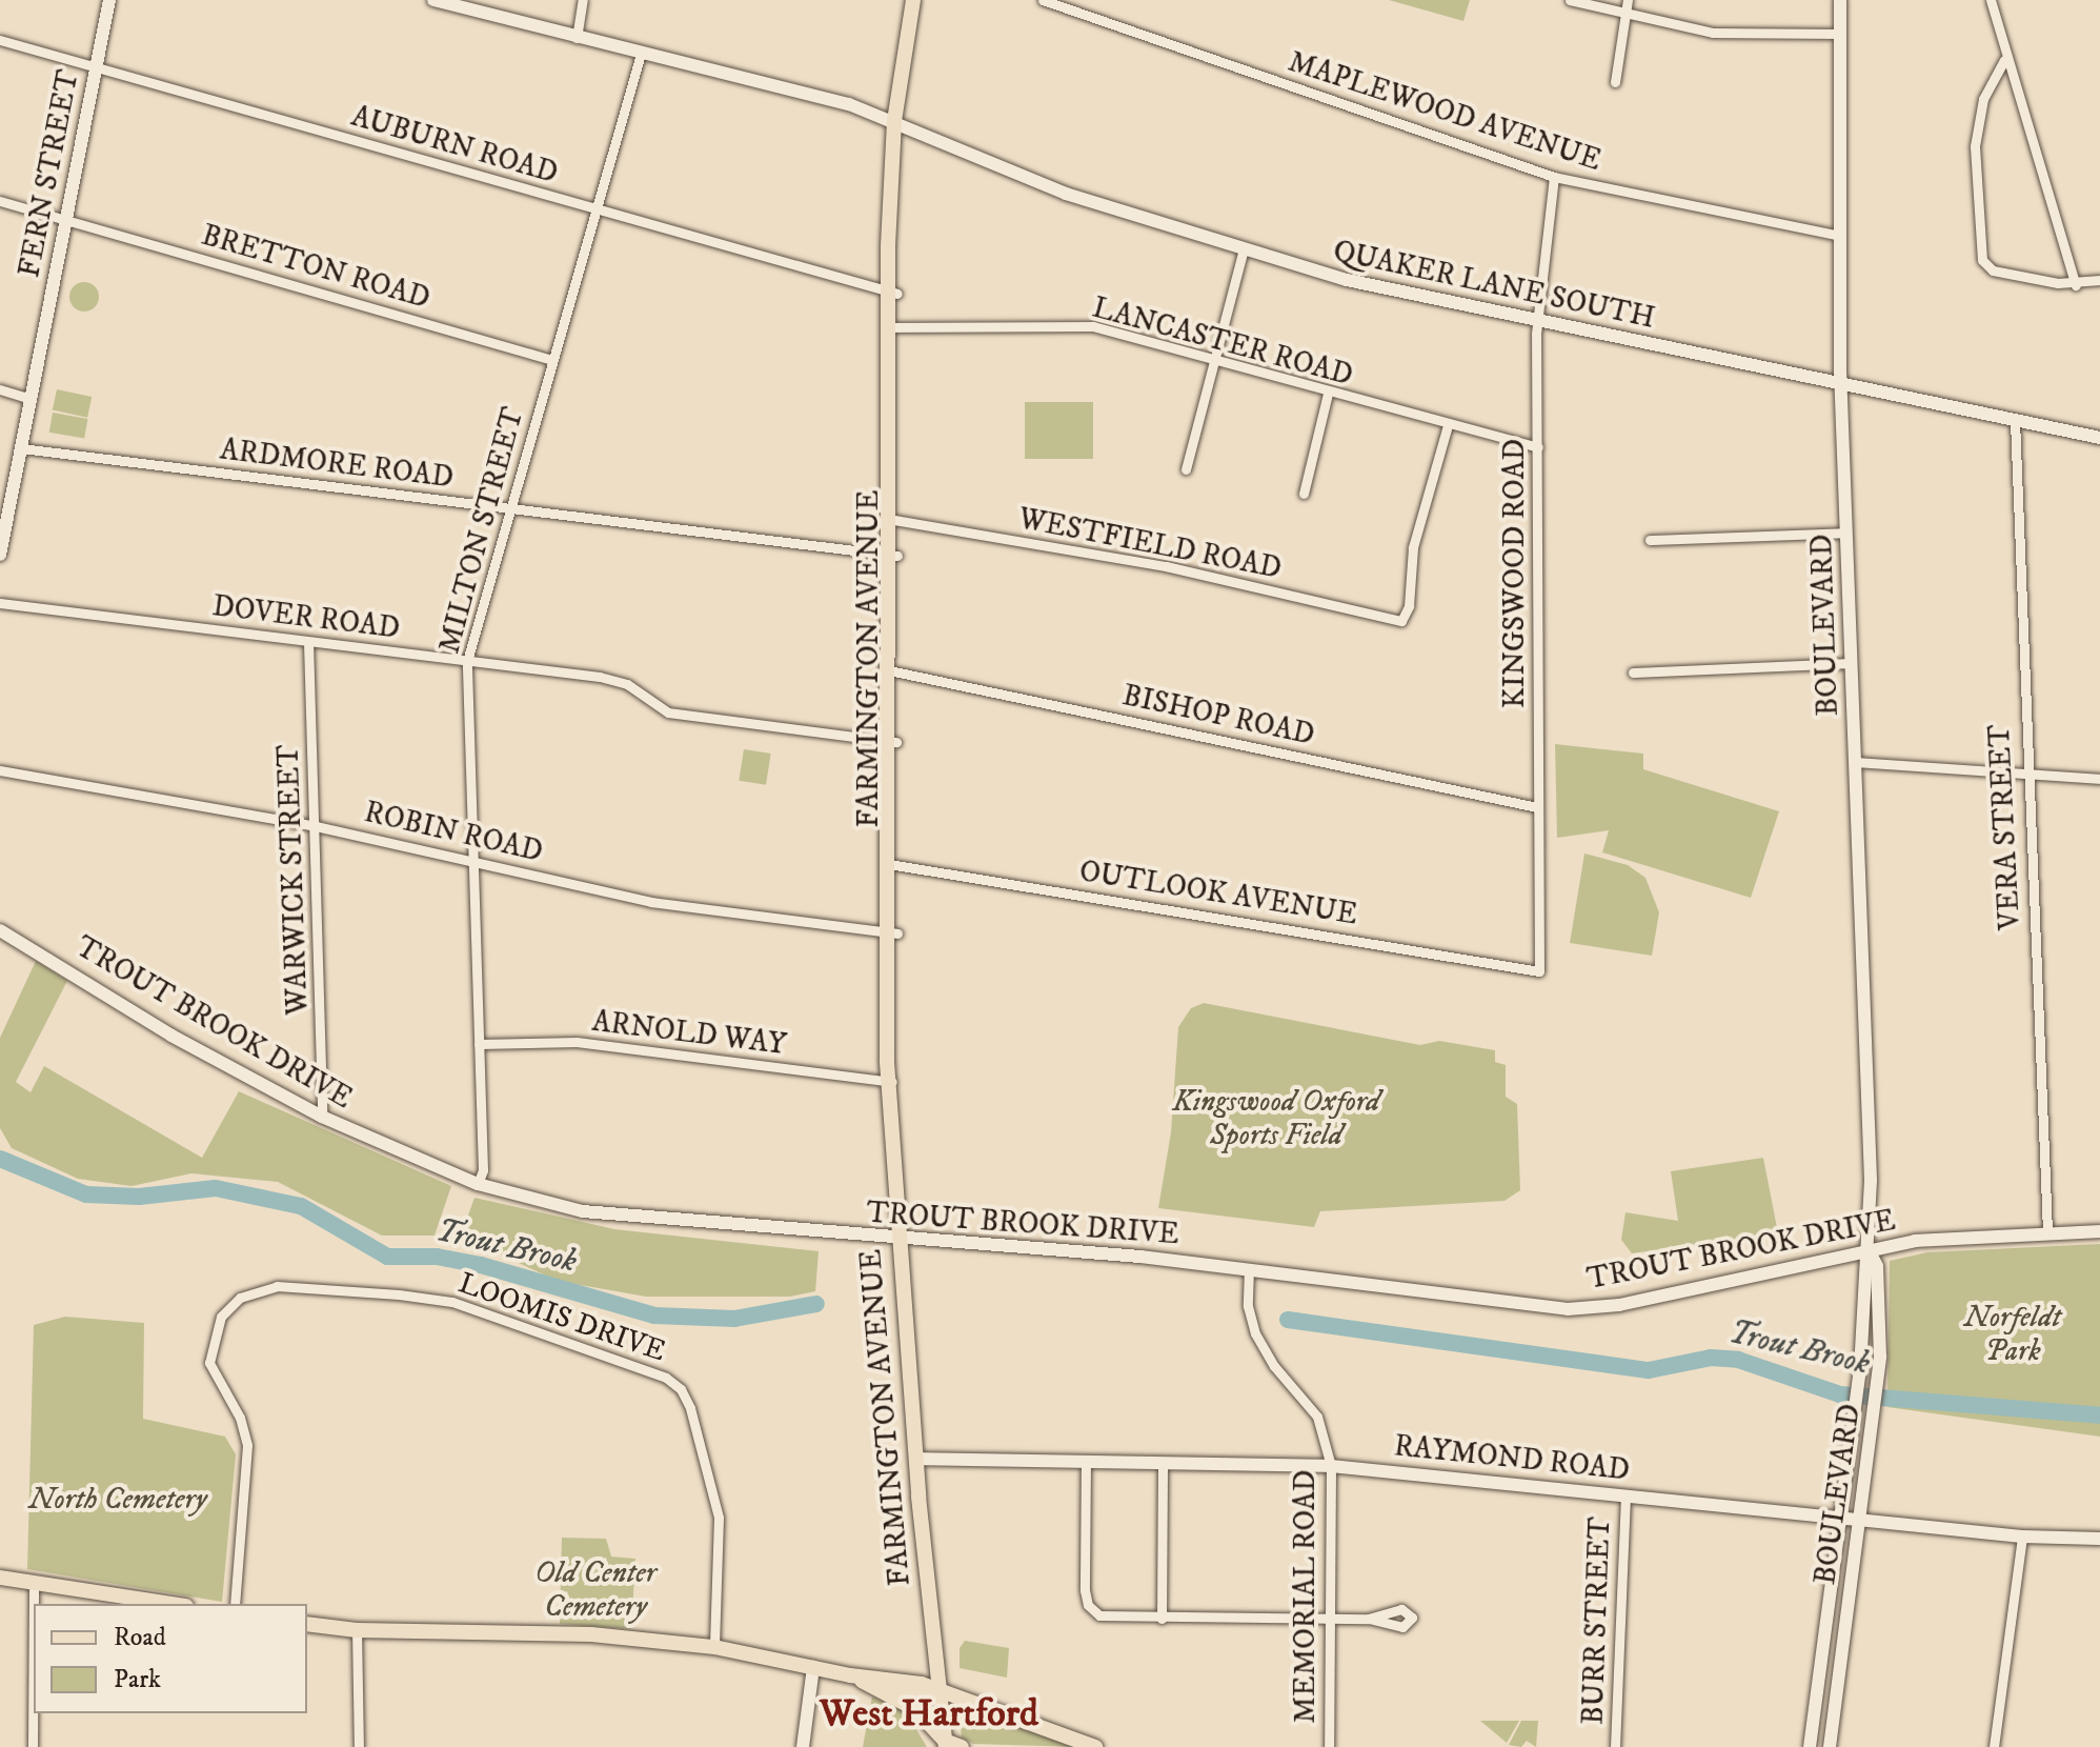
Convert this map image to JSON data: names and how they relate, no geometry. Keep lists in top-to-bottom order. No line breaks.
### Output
{"streets":{"main road":["FERN STREET","QUAKER LANE SOUTH","BOULEVARD","FARMINGTON AVENUE","TROUT BROOK DRIVE","RAYMOND ROAD"],"street":["MAPLEWOOD AVENUE","AUBURN ROAD","BRETTON ROAD","LANCASTER ROAD","ARDMORE ROAD","MILTON STREET","WESTFIELD ROAD","KINGSWOOD ROAD","DOVER ROAD","BISHOP ROAD","VERA STREET","ROBIN ROAD","WARWICK STREET","OUTLOOK AVENUE","ARNOLD WAY","LOOMIS DRIVE","MEMORIAL ROAD","BURR STREET"]},"crossings":[["MAPLEWOOD AVENUE","KINGSWOOD ROAD"],["MAPLEWOOD AVENUE","BOULEVARD"],["AUBURN ROAD","FERN STREET"],["AUBURN ROAD","MILTON STREET"],["AUBURN ROAD","FARMINGTON AVENUE"],["FERN STREET","BRETTON ROAD"],["FERN STREET","ARDMORE ROAD"],["BRETTON ROAD","MILTON STREET"],["QUAKER LANE SOUTH","MILTON STREET"],["QUAKER LANE SOUTH","KINGSWOOD ROAD"],["QUAKER LANE SOUTH","BOULEVARD"],["QUAKER LANE SOUTH","FARMINGTON AVENUE"],["QUAKER LANE SOUTH","VERA STREET"],["LANCASTER ROAD","WESTFIELD ROAD"],["LANCASTER ROAD","KINGSWOOD ROAD"],["LANCASTER ROAD","FARMINGTON AVENUE"],["ARDMORE ROAD","MILTON STREET"],["ARDMORE ROAD","FARMINGTON AVENUE"],["MILTON STREET","DOVER ROAD"],["MILTON STREET","ROBIN ROAD"],["MILTON STREET","TROUT BROOK DRIVE"],["MILTON STREET","ARNOLD WAY"],["WESTFIELD ROAD","FARMINGTON AVENUE"],["KINGSWOOD ROAD","BISHOP ROAD"],["KINGSWOOD ROAD","OUTLOOK AVENUE"],["DOVER ROAD","FARMINGTON AVENUE"],["DOVER ROAD","WARWICK STREET"],["BOULEVARD","TROUT BROOK DRIVE"],["BOULEVARD","RAYMOND ROAD"],["FARMINGTON AVENUE","BISHOP ROAD"],["FARMINGTON AVENUE","ROBIN ROAD"],["FARMINGTON AVENUE","OUTLOOK AVENUE"],["FARMINGTON AVENUE","TROUT BROOK DRIVE"],["FARMINGTON AVENUE","ARNOLD WAY"],["FARMINGTON AVENUE","RAYMOND ROAD"],["VERA STREET","TROUT BROOK DRIVE"],["ROBIN ROAD","WARWICK STREET"],["WARWICK STREET","TROUT BROOK DRIVE"],["TROUT BROOK DRIVE","MEMORIAL ROAD"],["RAYMOND ROAD","MEMORIAL ROAD"],["RAYMOND ROAD","BURR STREET"]],"districts":["West Hartford"],"water":["Trout Brook"],"parks":["Kingswood Oxford Sports Field","Norfeldt Park","North Cemetery","Old Center Cemetery"],"legend":["Road","Park"]}
